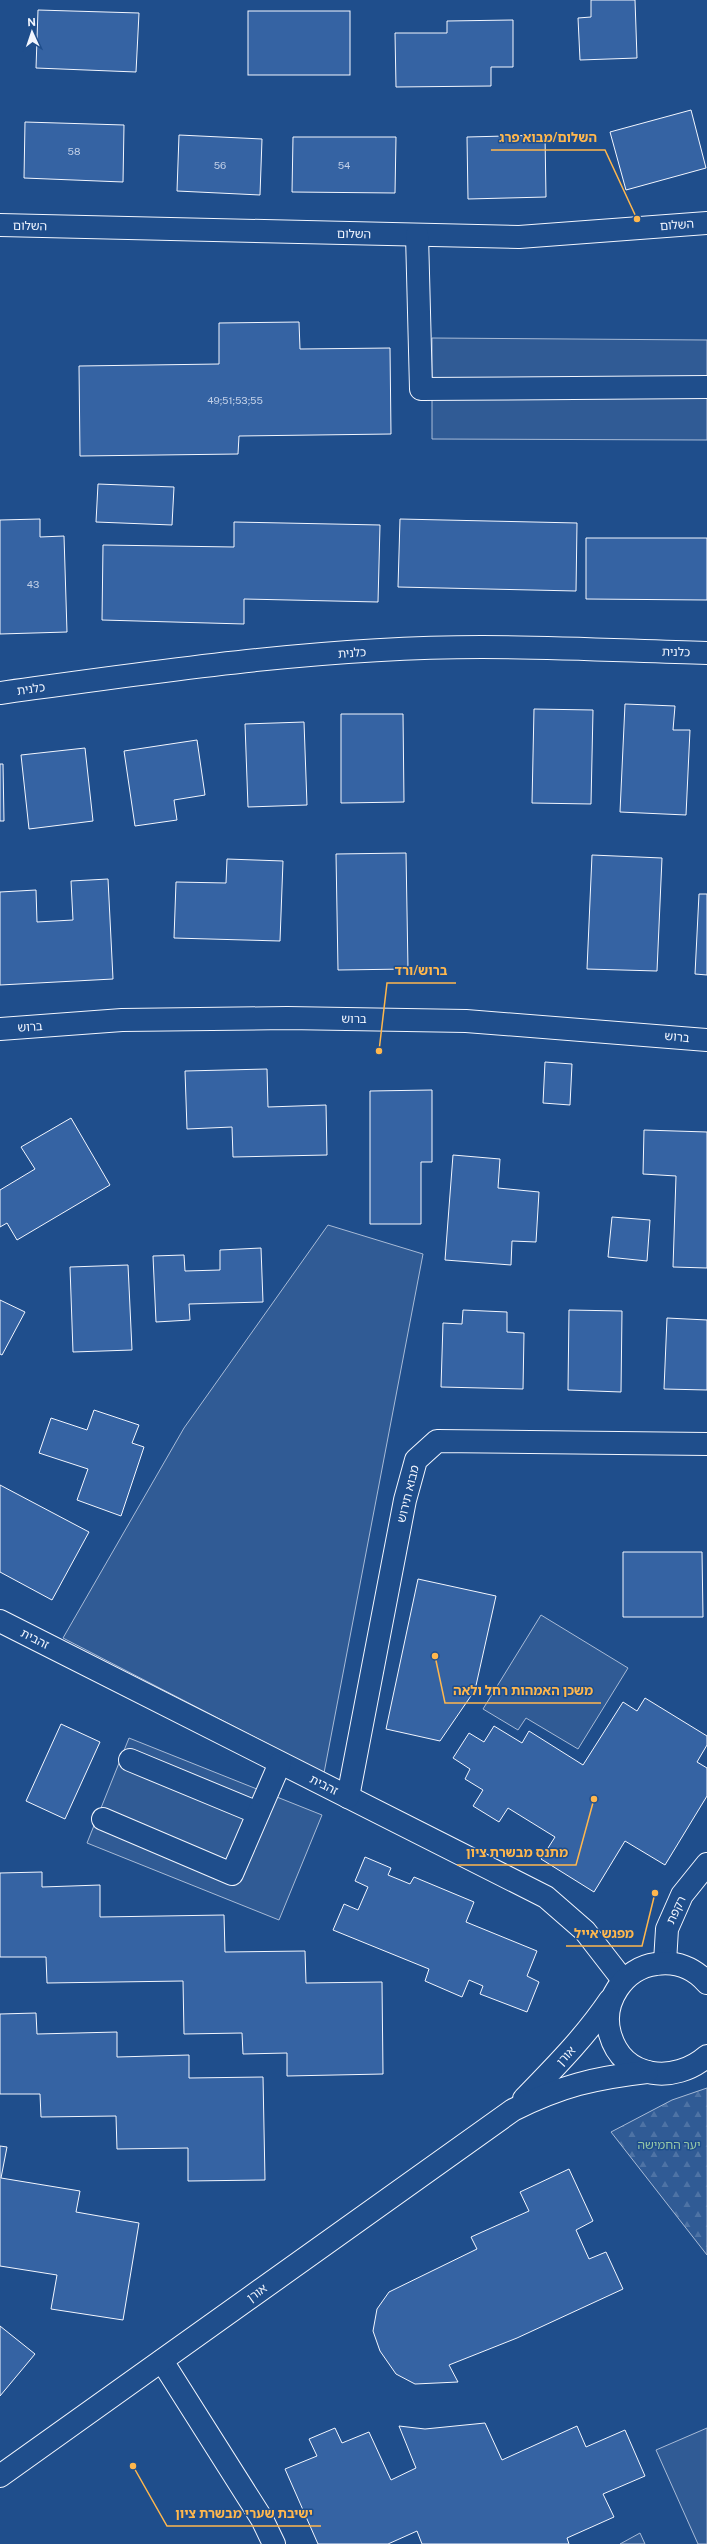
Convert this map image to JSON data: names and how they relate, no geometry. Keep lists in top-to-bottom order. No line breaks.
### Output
{"streets":{"street":["השלום","כלנית","ברוש","מבוא תירוש","זהבית","רקפת","אורן"]},"crossings":[["מבוא תירוש","זהבית"],["זהבית","אורן"]],"parks":["יער החמישה"],"places":["השלום/מבוא פרג","ברוש/ורד","משכן האמהות רחל ולאה","מתנס מבשרת ציון","מפגש אייל","ישיבת שערי מבשרת ציון"],"house_numbers":["58","56","54","49;51;53;55","43"],"north":"top"}
